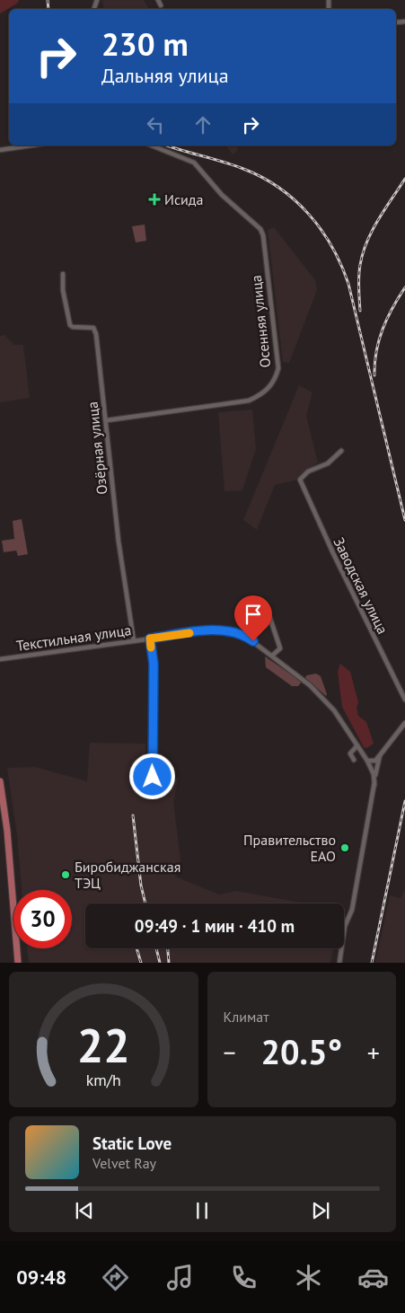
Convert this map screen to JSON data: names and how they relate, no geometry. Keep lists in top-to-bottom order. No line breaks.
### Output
{"streets":{"street":["Осенняя улица","Озёрная улица","Заводская улица","Текстильная улица"]},"crossings":[["Осенняя улица","Озёрная улица"],["Озёрная улица","Текстильная улица"]],"places":{"health":["Исида"],"other":["Правительство ЕАО","Биробиджанская ТЭЦ"]},"page":{"turn":["230 m","Дальняя улица"],"limit":"30","trip":"09:49 · 1 мин · 410 m","tile":"Климат","heat":["−","20.5°","+"],"song":["Static Love","Velvet Ray"],"tabs":"09:48","gauge":["22","km/h"]}}
